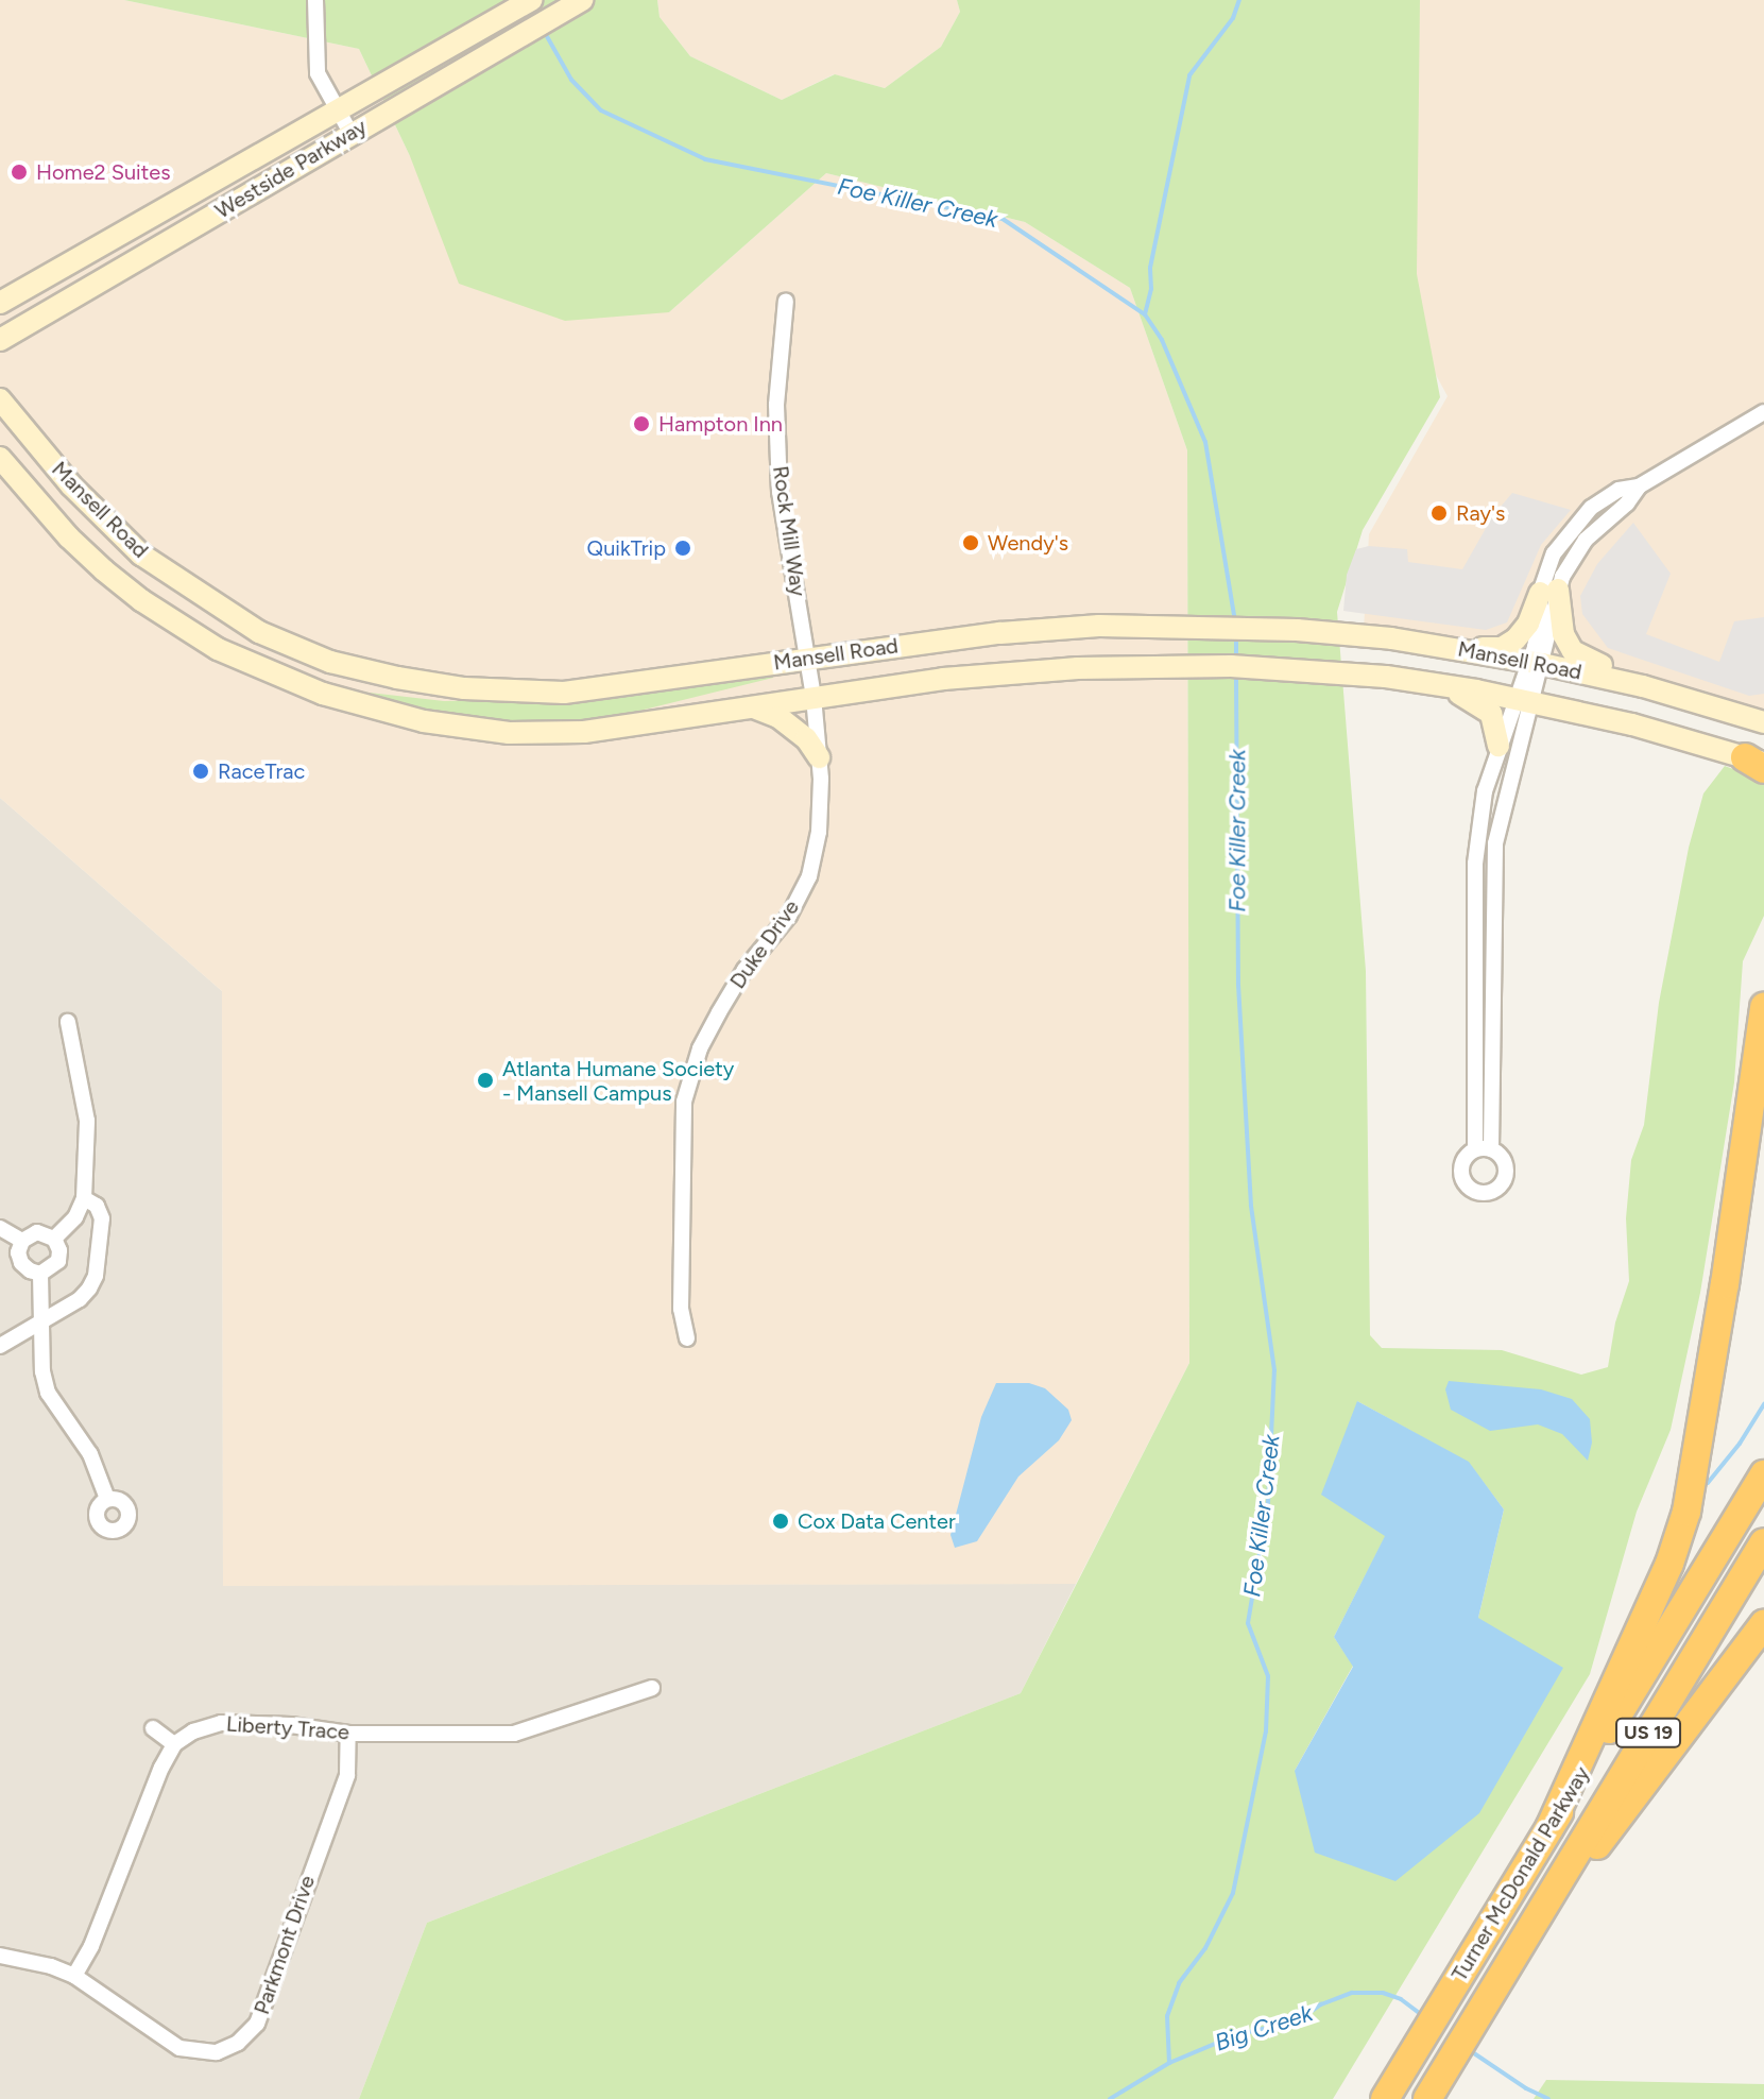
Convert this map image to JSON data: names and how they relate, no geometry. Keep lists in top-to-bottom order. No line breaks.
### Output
{"streets":{"highway":["US 19","Turner McDonald Parkway"],"main road":["Westside Parkway","Mansell Road"],"street":["Rock Mill Way","Duke Drive","Liberty Trace","Parkmont Drive"]},"crossings":[["Mansell Road","Rock Mill Way"],["Mansell Road","Duke Drive"],["Rock Mill Way","Duke Drive"],["Liberty Trace","Parkmont Drive"]],"water":["Foe Killer Creek","Big Creek"],"places":["Home2 Suites","Hampton Inn","Ray's","Wendy's","QuikTrip","RaceTrac","Atlanta Humane Society - Mansell Campus","Cox Data Center"]}
